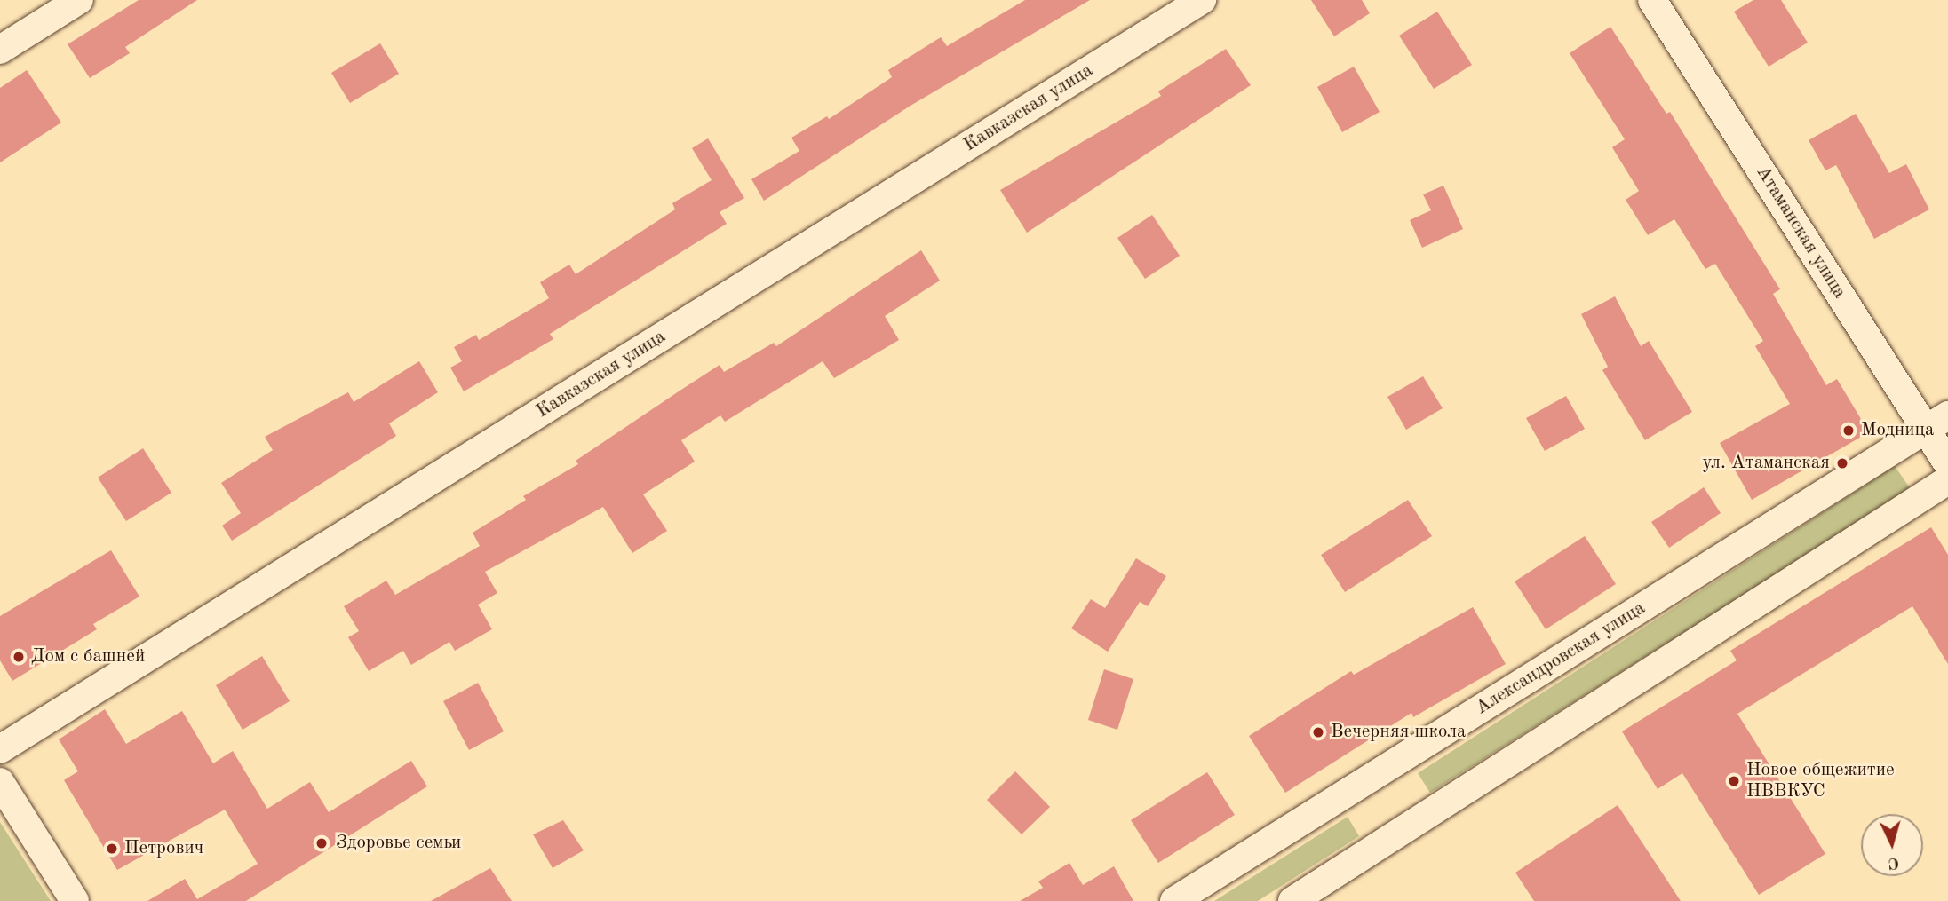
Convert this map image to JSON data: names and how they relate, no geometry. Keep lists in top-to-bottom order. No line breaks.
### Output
{"streets":{"street":["Кавказская улица","Атаманская улица","Александровская улица"]},"crossings":[["Атаманская улица","Александровская улица"]],"places":["Модница","ул. Атаманская","Дом с башней","Вечерняя школа","Новое общежитие НВВКУС","Здоровье семьи","Петрович"],"north":"bottom"}
